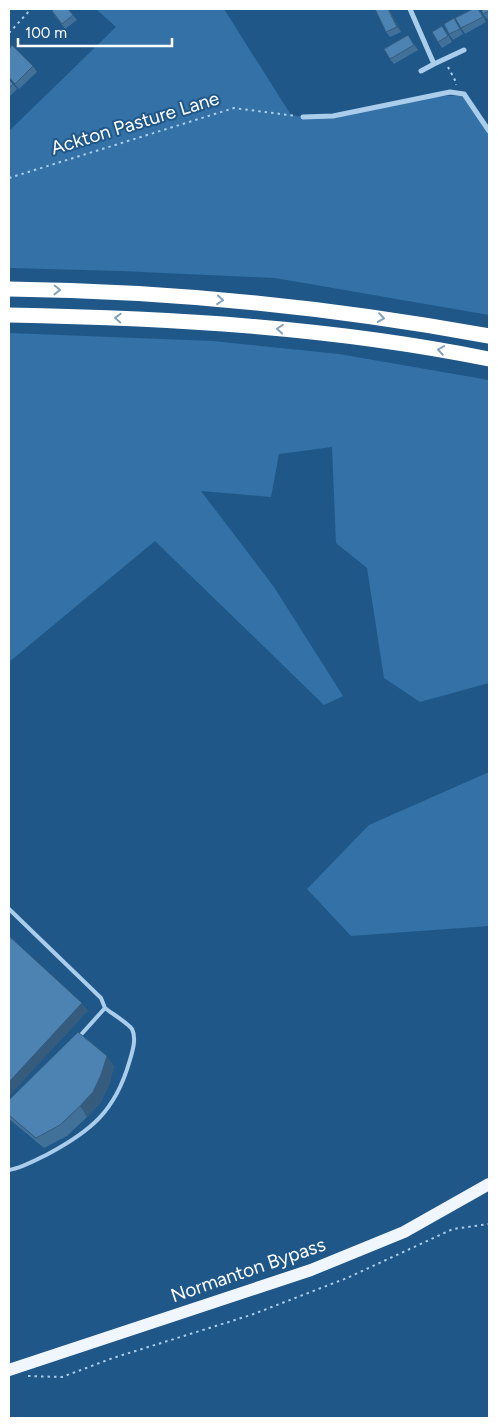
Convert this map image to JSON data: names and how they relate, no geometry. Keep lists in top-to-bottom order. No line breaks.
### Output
{"streets":{"main road":["Normanton Bypass"],"path":["Ackton Pasture Lane"]},"scale_bar":"100 m"}
